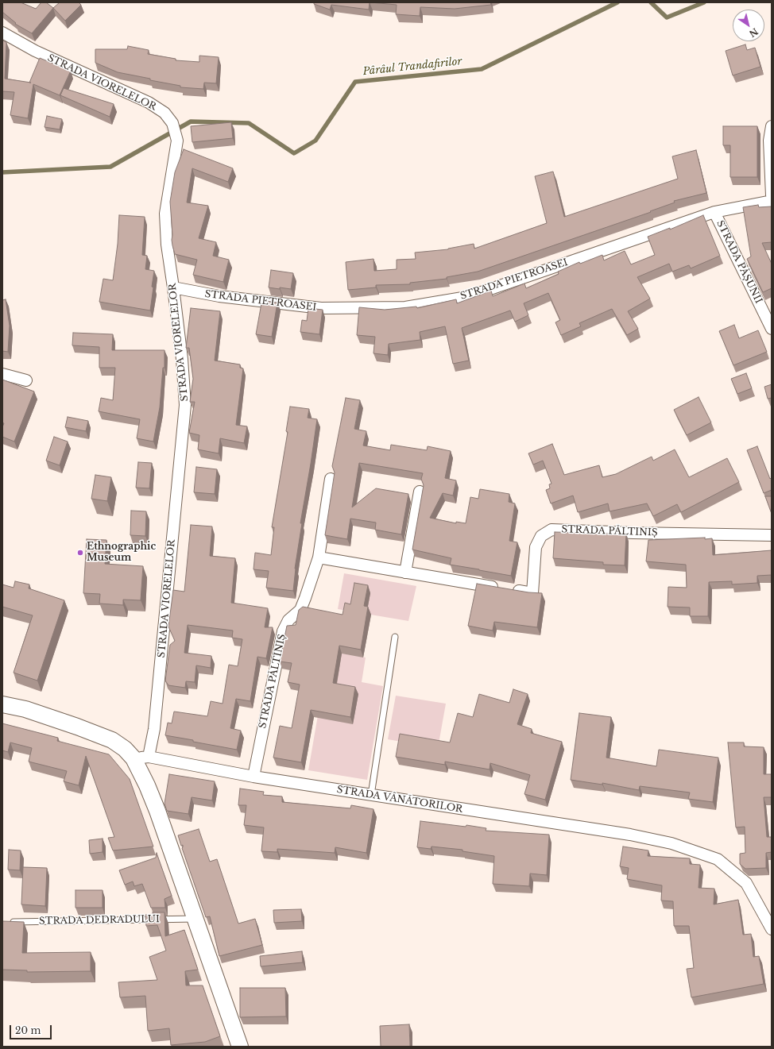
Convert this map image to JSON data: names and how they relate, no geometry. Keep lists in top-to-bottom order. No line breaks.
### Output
{"streets":{"street":["STRADA VIORELELOR","STRADA PĂȘUNII","STRADA PIETROASEI","STRADA PĂLTINIȘ","STRADA VÂNĂTORILOR"],"lane":["STRADA DEDRADULUI"]},"crossings":[["STRADA VIORELELOR","STRADA PIETROASEI"],["STRADA VIORELELOR","STRADA VÂNĂTORILOR"],["STRADA PĂȘUNII","STRADA PIETROASEI"],["STRADA PĂLTINIȘ","STRADA VÂNĂTORILOR"]],"water":["Pârâul Trandafirilor"],"places":["Ethnographic Museum"],"scale_bar":"20 m","north":"bottom right"}
